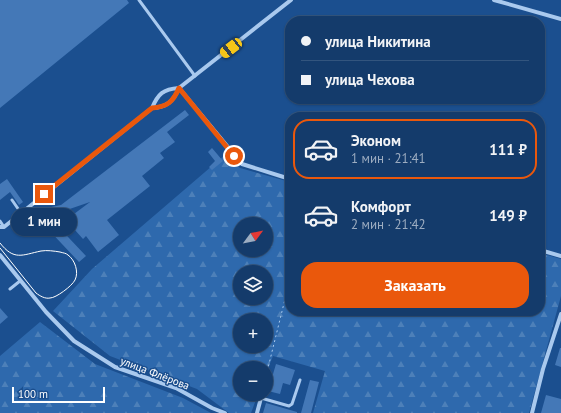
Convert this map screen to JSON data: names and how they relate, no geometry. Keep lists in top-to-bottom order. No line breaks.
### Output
{"streets":{"street":["улица Флёрова"]},"scale_bar":"100 m","north":"top right","page":{"banner":["улица Никитина","улица Чехова"],"list":[{"name":"Эконом","note":"1 мин · 21:41","value":"111 ₽"},{"name":"Комфорт","note":"2 мин · 21:42","value":"149 ₽"}],"bubble":"1 мин","map_buttons":["+","−"],"buttons":"Заказать","scale":"100 m"}}
